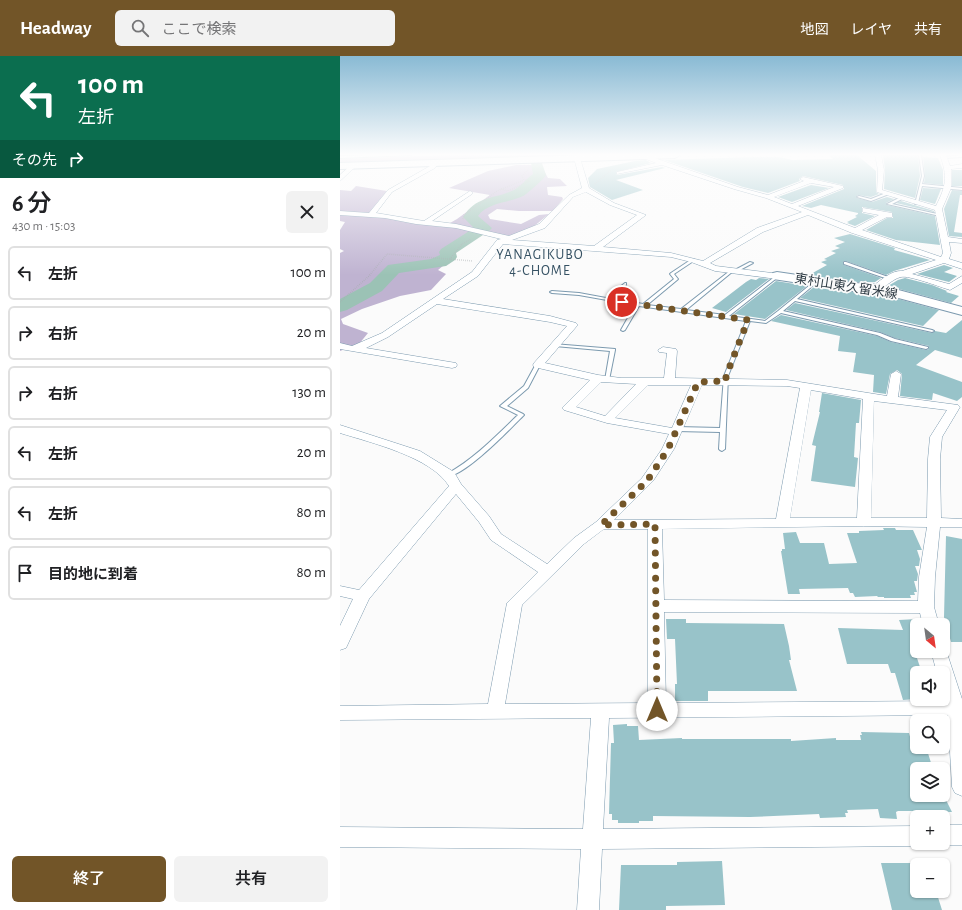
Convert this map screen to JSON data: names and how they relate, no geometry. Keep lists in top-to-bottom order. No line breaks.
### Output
{"streets":{"main road":["東村山東久留米線"]},"districts":["YANAGIKUBO 4-CHOME"],"north":"bottom right","page":{"header":"Headway","search":"ここで検索","nav":["地図","レイヤ","共有"],"turn":["100 m","左折"],"then":"その先","heading":["6 分","430 m · 15:03"],"list":[{"name":"左折","value":"100 m"},{"name":"右折","value":"20 m"},{"name":"右折","value":"130 m"},{"name":"左折","value":"20 m"},{"name":"左折","value":"80 m"},{"name":"目的地に到着","value":"80 m"}],"map_buttons":["+","−"],"buttons":["終了","共有"]}}
